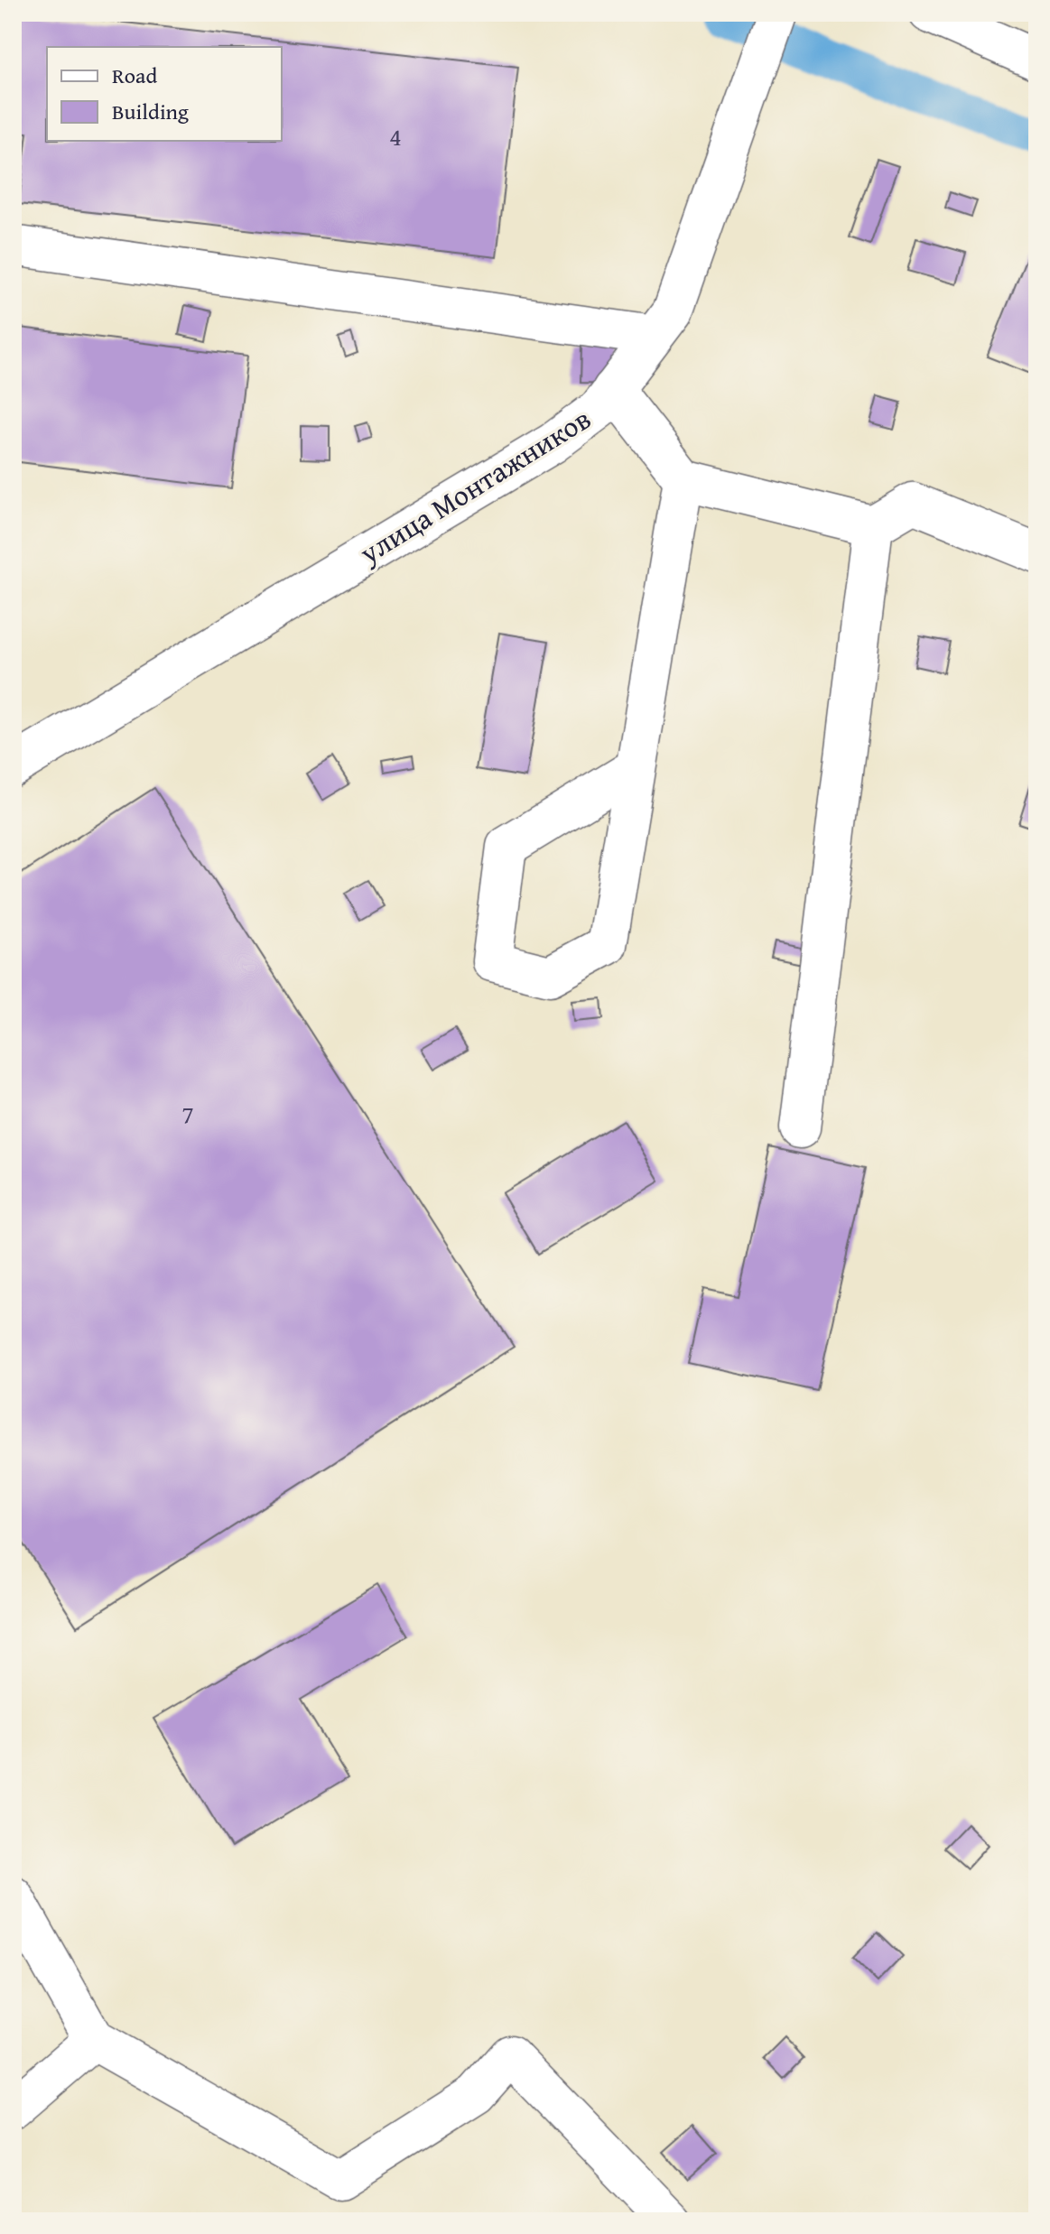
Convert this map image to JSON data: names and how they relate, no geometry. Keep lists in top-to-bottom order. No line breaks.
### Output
{"streets":{"street":["улица Монтажников"]},"house_numbers":["4","7"],"legend":["Road","Building"]}
